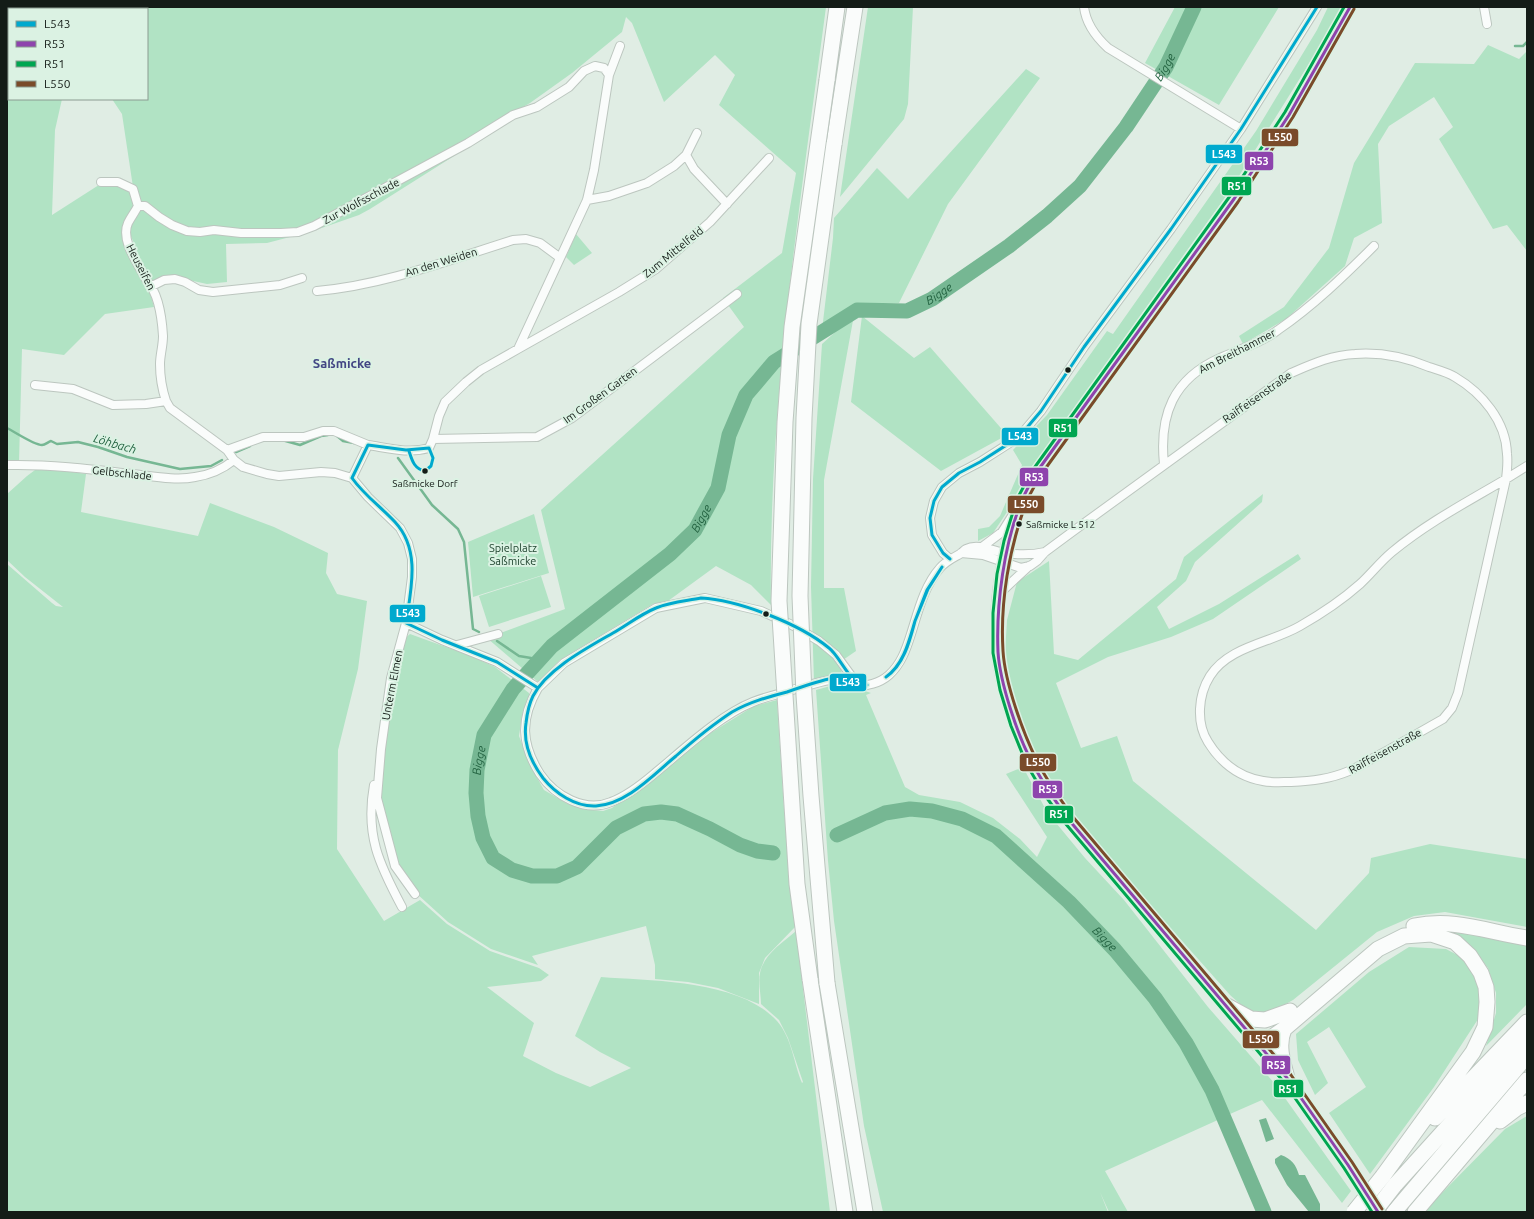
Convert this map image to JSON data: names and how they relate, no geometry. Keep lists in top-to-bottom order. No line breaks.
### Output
{"streets":{"street":["Zur Wolfsschlade","Zum Mittelfeld","An den Weiden","Heuseifen","Am Breithammer","Im Großen Garten","Raiffeisenstraße","Gelbschlade","Unterm Elmen"]},"crossings":[["Zur Wolfsschlade","Heuseifen"],["Am Breithammer","Raiffeisenstraße"]],"districts":["Saßmicke"],"water":["Bigge","Löhbach"],"parks":["Spielplatz Saßmicke"],"places":["Saßmicke Dorf","Saßmicke L 512"],"lines":["transit line L543","transit line R53","transit line R51","transit line L550"],"legend":["L543","R53","R51","L550"]}
